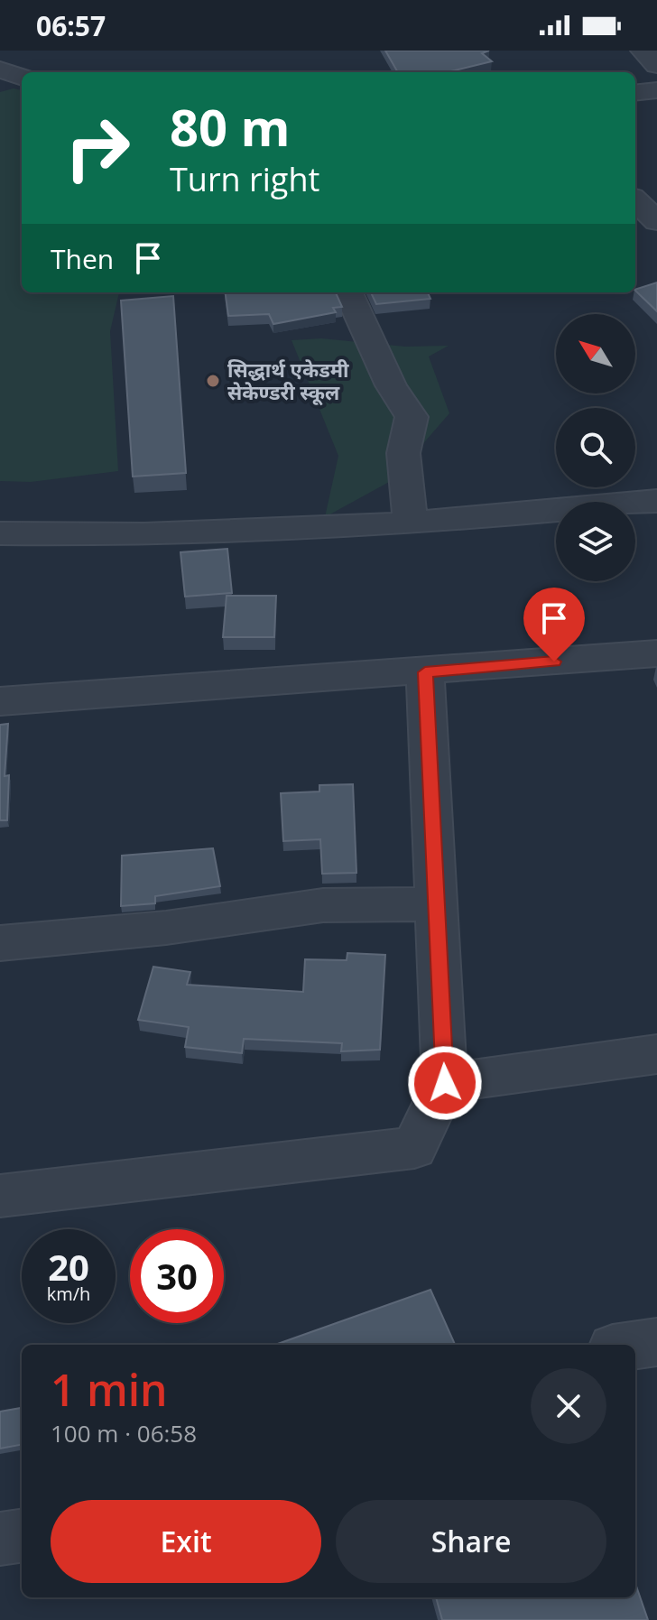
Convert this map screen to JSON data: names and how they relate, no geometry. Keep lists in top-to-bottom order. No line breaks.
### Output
{"places":["सिद्धार्थ एकेडमी सेकेण्डरी स्कूल"],"north":"top left","page":{"status":"06:57","turn":["80 m","Turn right"],"then":"Then","speed":"20 km/h","limit":"30","heading":["1 min","100 m · 06:58"],"buttons":["Exit","Share"]}}
